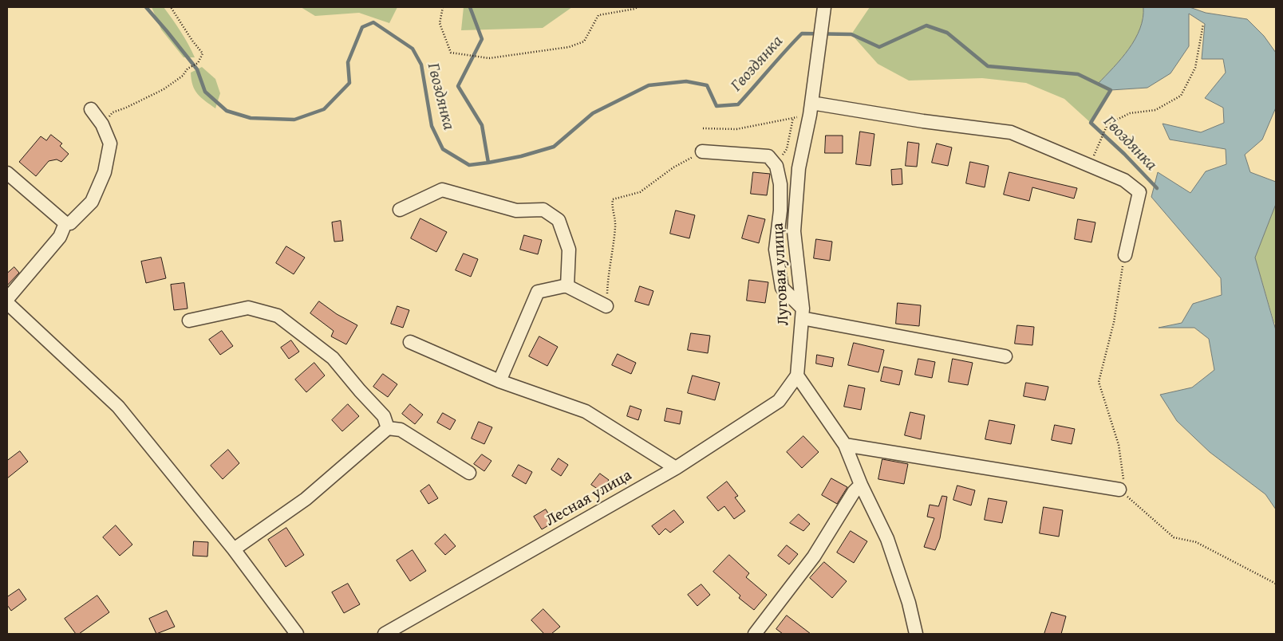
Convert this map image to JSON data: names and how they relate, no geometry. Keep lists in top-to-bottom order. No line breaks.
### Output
{"streets":{"street":["Луговая улица","Лесная улица"]},"crossings":[["Луговая улица","Лесная улица"]],"water":["Гвоздянка"]}
